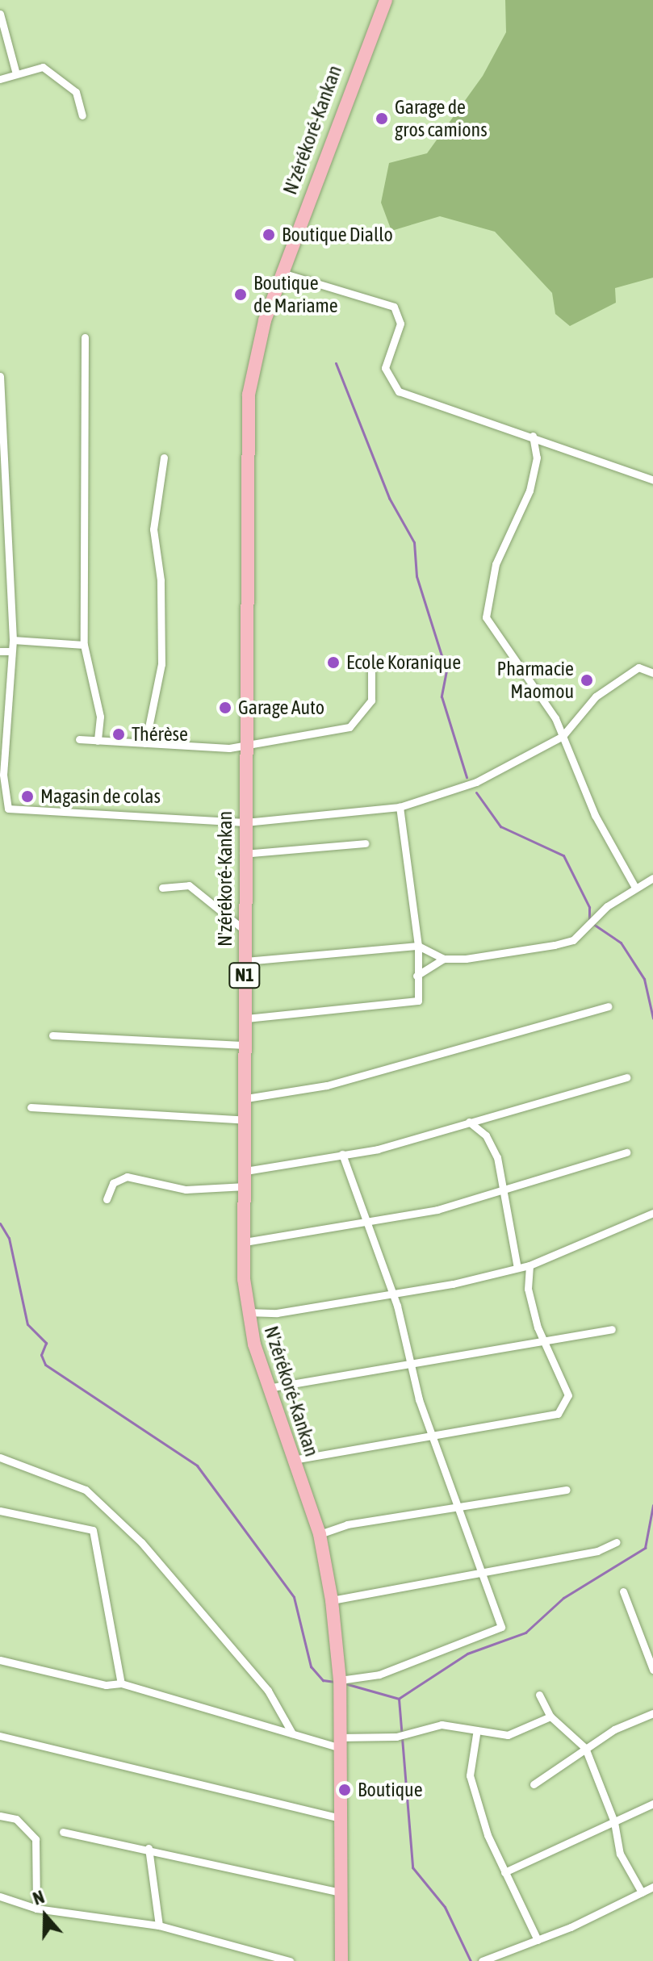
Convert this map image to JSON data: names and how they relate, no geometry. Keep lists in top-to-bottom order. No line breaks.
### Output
{"streets":{"highway":["N'zérékoré-Kankan","N1"]},"places":["Garage de gros camions","Boutique Diallo","Boutique de Mariame","Ecole Koranique","Pharmacie Maomou","Garage Auto","Thérèse","Magasin de colas","Boutique"],"north":"top"}
